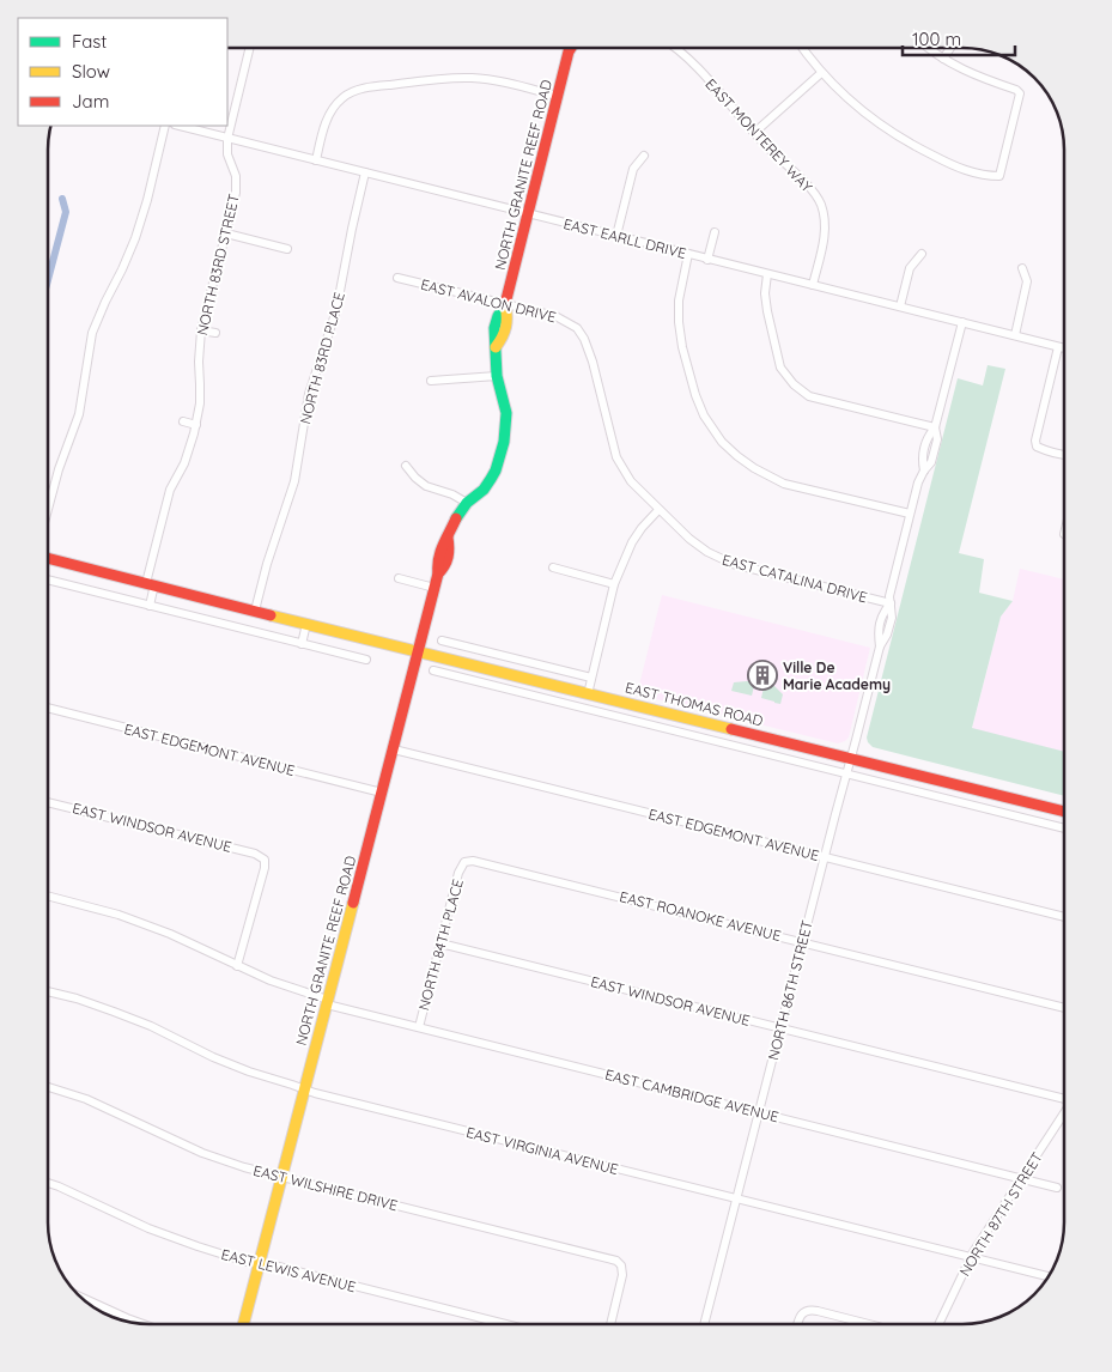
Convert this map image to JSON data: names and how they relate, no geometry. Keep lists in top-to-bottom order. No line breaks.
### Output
{"streets":{"street":["EAST MONTEREY WAY","NORTH GRANITE REEF ROAD","EAST EARLL DRIVE","NORTH 83RD STREET","EAST AVALON DRIVE","NORTH 83RD PLACE","EAST CATALINA DRIVE","EAST THOMAS ROAD","EAST EDGEMONT AVENUE","EAST WINDSOR AVENUE","EAST ROANOKE AVENUE","NORTH 84TH PLACE","NORTH 86TH STREET","EAST CAMBRIDGE AVENUE","EAST VIRGINIA AVENUE","EAST WILSHIRE DRIVE","NORTH 87TH STREET","EAST LEWIS AVENUE"]},"crossings":[["EAST MONTEREY WAY","EAST EARLL DRIVE"],["NORTH GRANITE REEF ROAD","EAST EARLL DRIVE"],["NORTH GRANITE REEF ROAD","EAST AVALON DRIVE"],["NORTH GRANITE REEF ROAD","EAST THOMAS ROAD"],["NORTH GRANITE REEF ROAD","EAST EDGEMONT AVENUE"],["NORTH GRANITE REEF ROAD","EAST CAMBRIDGE AVENUE"],["NORTH GRANITE REEF ROAD","EAST VIRGINIA AVENUE"],["NORTH GRANITE REEF ROAD","EAST WILSHIRE DRIVE"],["NORTH GRANITE REEF ROAD","EAST LEWIS AVENUE"],["EAST EARLL DRIVE","NORTH 83RD STREET"],["EAST EARLL DRIVE","NORTH 83RD PLACE"],["EAST EARLL DRIVE","NORTH 86TH STREET"],["NORTH 83RD STREET","EAST THOMAS ROAD"],["EAST AVALON DRIVE","EAST CATALINA DRIVE"],["NORTH 83RD PLACE","EAST THOMAS ROAD"],["EAST CATALINA DRIVE","NORTH 86TH STREET"],["EAST THOMAS ROAD","NORTH 86TH STREET"],["EAST EDGEMONT AVENUE","NORTH 86TH STREET"],["EAST WINDSOR AVENUE","NORTH 84TH PLACE"],["EAST WINDSOR AVENUE","NORTH 86TH STREET"],["EAST WINDSOR AVENUE","EAST CAMBRIDGE AVENUE"],["EAST ROANOKE AVENUE","NORTH 84TH PLACE"],["EAST ROANOKE AVENUE","NORTH 86TH STREET"],["NORTH 84TH PLACE","EAST CAMBRIDGE AVENUE"],["NORTH 86TH STREET","EAST CAMBRIDGE AVENUE"],["NORTH 86TH STREET","EAST VIRGINIA AVENUE"],["EAST CAMBRIDGE AVENUE","NORTH 87TH STREET"],["EAST VIRGINIA AVENUE","NORTH 87TH STREET"]],"places":{"building":["Ville De Marie Academy"]},"legend":["Fast","Slow","Jam"],"scale_bar":"100 m"}
